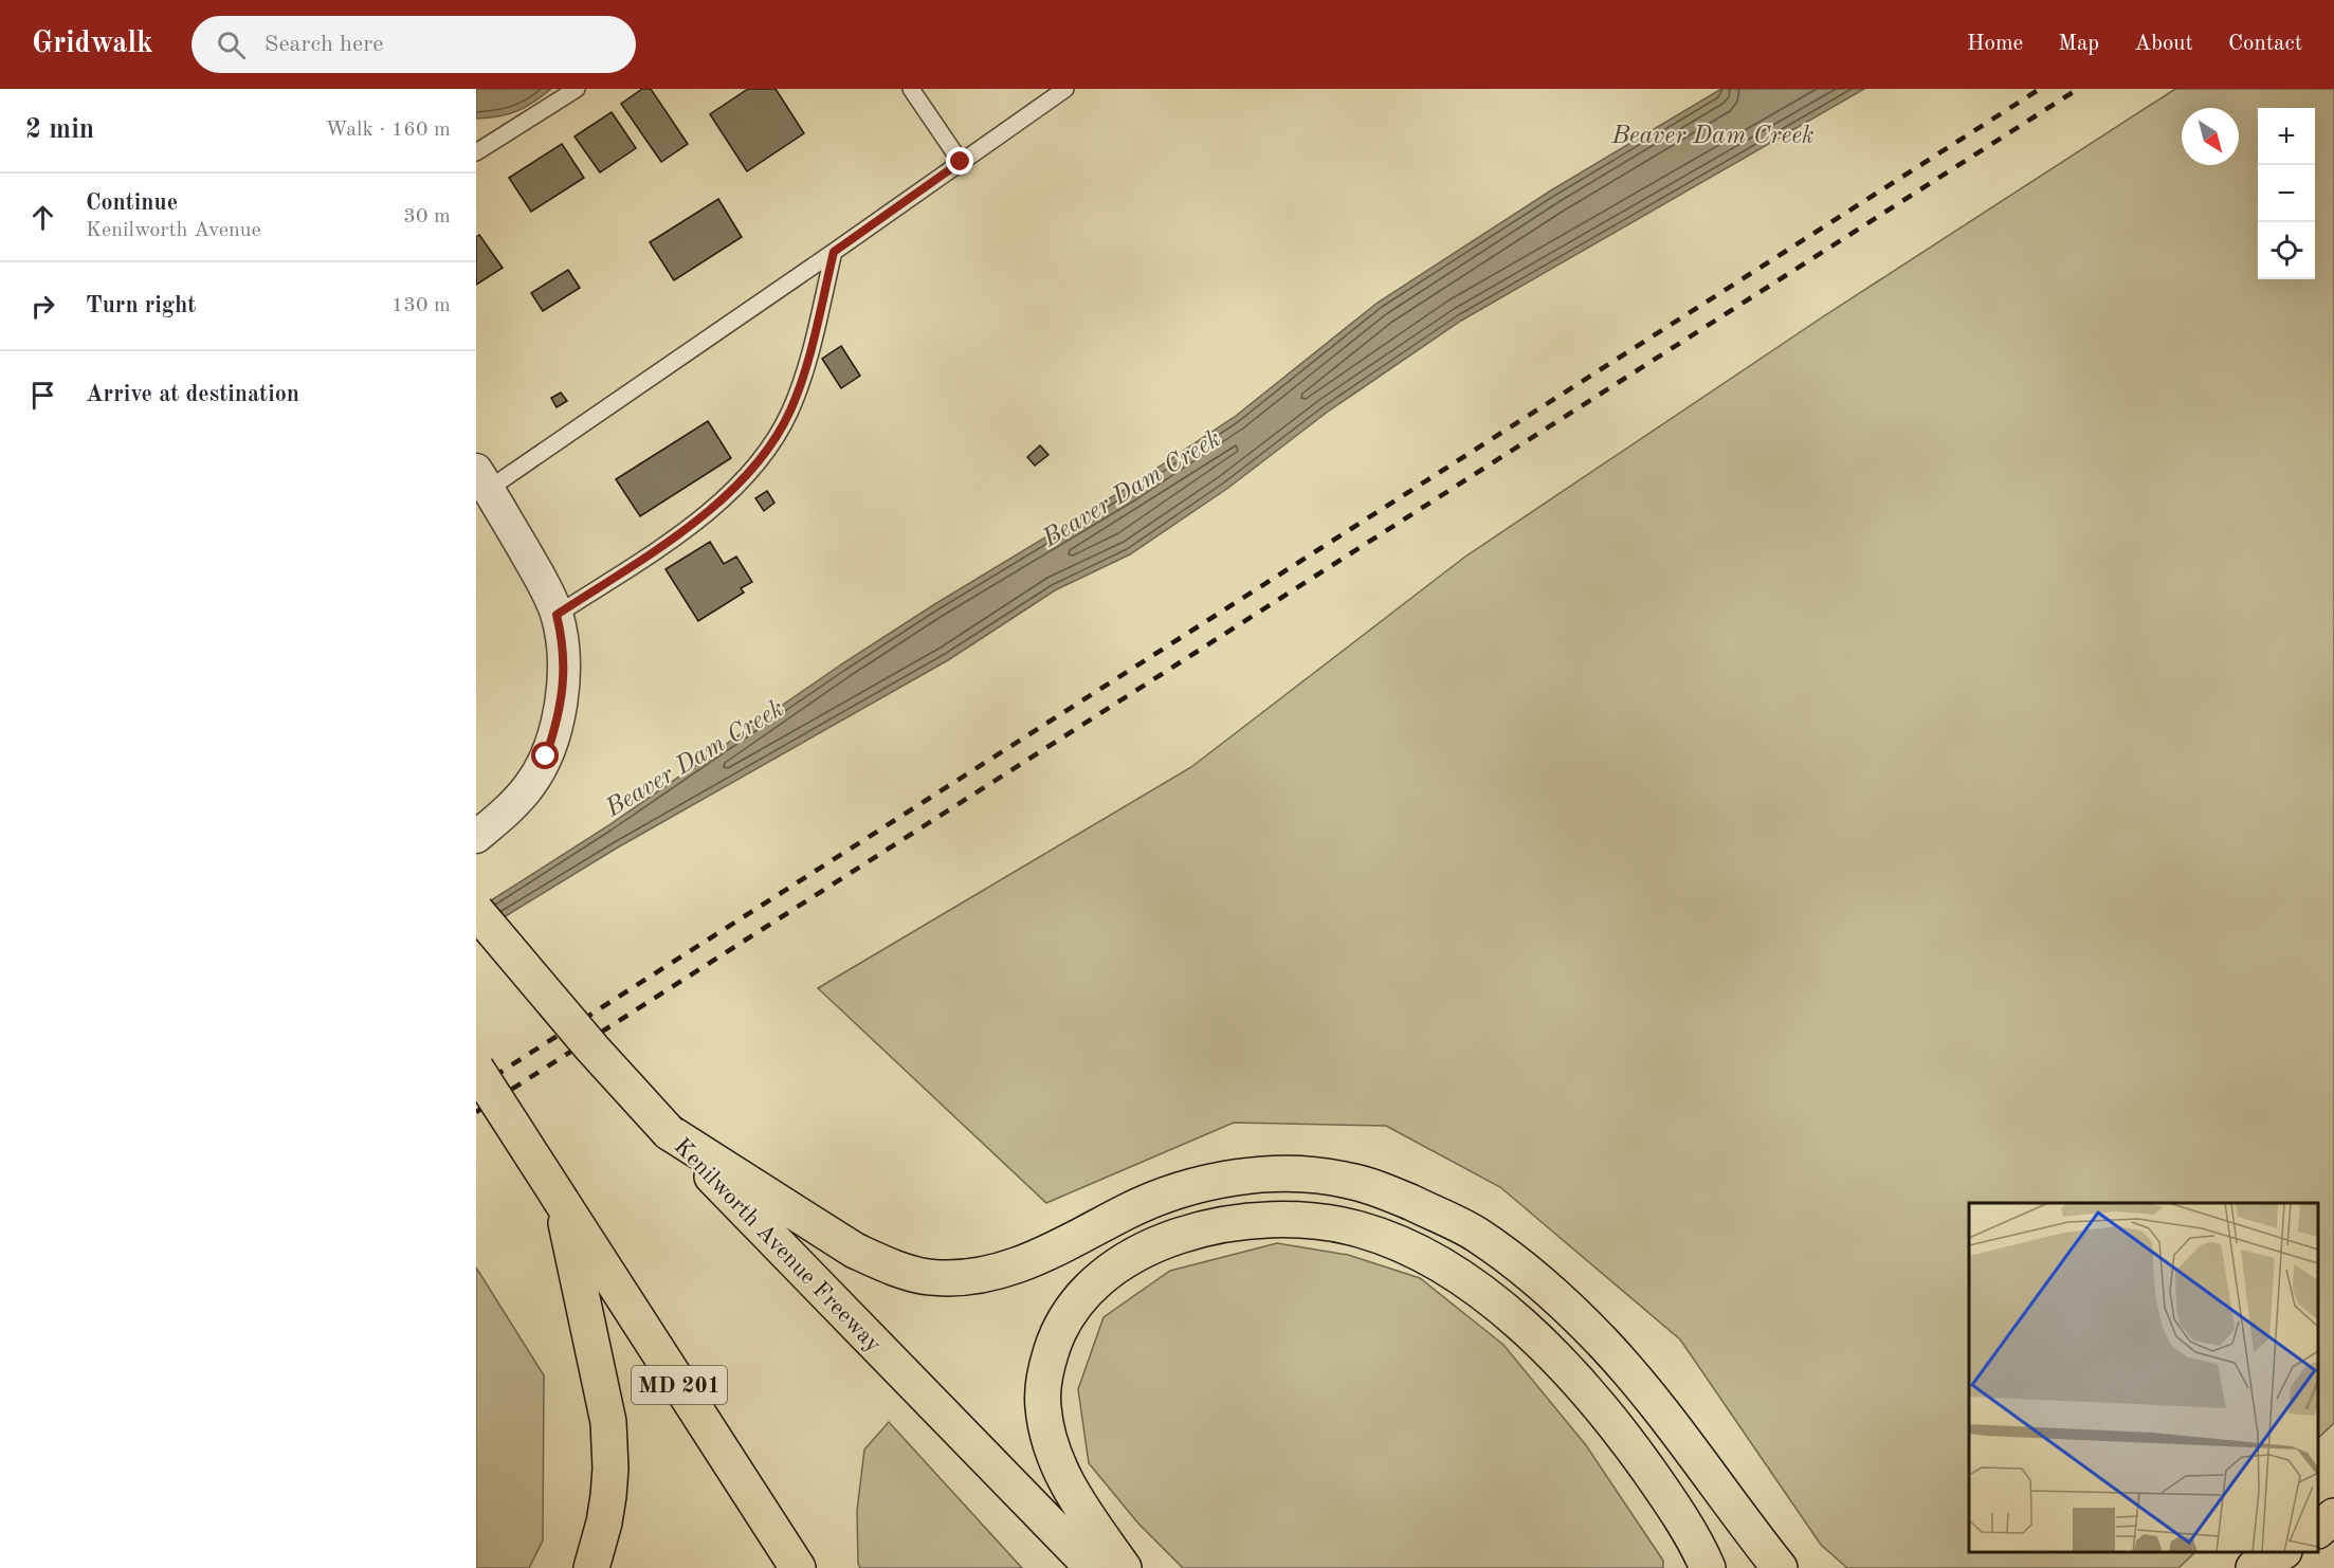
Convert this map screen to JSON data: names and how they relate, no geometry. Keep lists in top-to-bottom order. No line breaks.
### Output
{"streets":{"highway":["Kenilworth Avenue Freeway","MD 201"]},"water":["Beaver Dam Creek"],"north":"bottom right","page":{"header":"Gridwalk","search":"Search here","nav":["Home","Map","About","Contact"],"heading":["2 min","Walk · 160 m"],"map_buttons":["+","−"],"list":[["Continue","Kenilworth Avenue","30 m"],["Turn right","130 m"],"Arrive at destination"]}}
